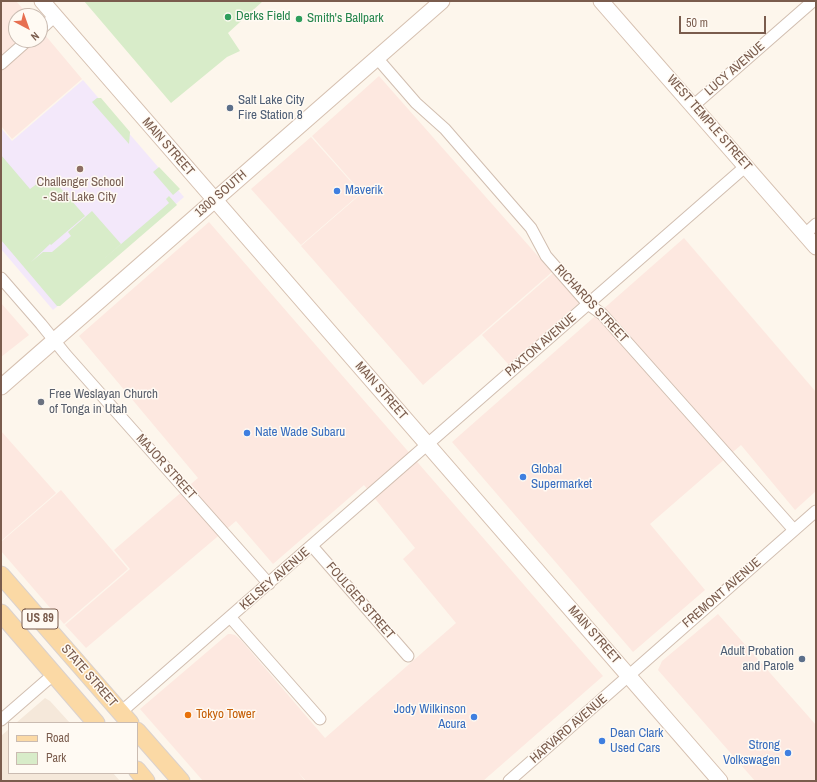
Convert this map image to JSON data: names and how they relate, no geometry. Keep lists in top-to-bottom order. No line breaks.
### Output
{"streets":{"main road":["US 89","STATE STREET"],"street":["LUCY AVENUE","WEST TEMPLE STREET","MAIN STREET","1300 SOUTH","RICHARDS STREET","PAXTON AVENUE","MAJOR STREET","KELSEY AVENUE","FREMONT AVENUE","FOULGER STREET","HARVARD AVENUE"]},"crossings":[["LUCY AVENUE","WEST TEMPLE STREET"],["WEST TEMPLE STREET","PAXTON AVENUE"],["MAIN STREET","1300 SOUTH"],["MAIN STREET","PAXTON AVENUE"],["MAIN STREET","KELSEY AVENUE"],["MAIN STREET","FREMONT AVENUE"],["MAIN STREET","HARVARD AVENUE"],["1300 SOUTH","RICHARDS STREET"],["1300 SOUTH","MAJOR STREET"],["RICHARDS STREET","PAXTON AVENUE"],["RICHARDS STREET","FREMONT AVENUE"],["PAXTON AVENUE","KELSEY AVENUE"],["MAJOR STREET","KELSEY AVENUE"],["KELSEY AVENUE","FOULGER STREET"],["KELSEY AVENUE","STATE STREET"],["FREMONT AVENUE","HARVARD AVENUE"]],"places":["Derks Field","Smith's Ballpark","Salt Lake City Fire Station 8","Challenger School - Salt Lake City","Maverik","Free Weslayan Church of Tonga in Utah","Nate Wade Subaru","Global Supermarket","Adult Probation and Parole","Tokyo Tower","Jody Wilkinson Acura","Dean Clark Used Cars","Strong Volkswagen"],"legend":["Road","Park"],"scale_bar":"50 m","north":"bottom right"}
